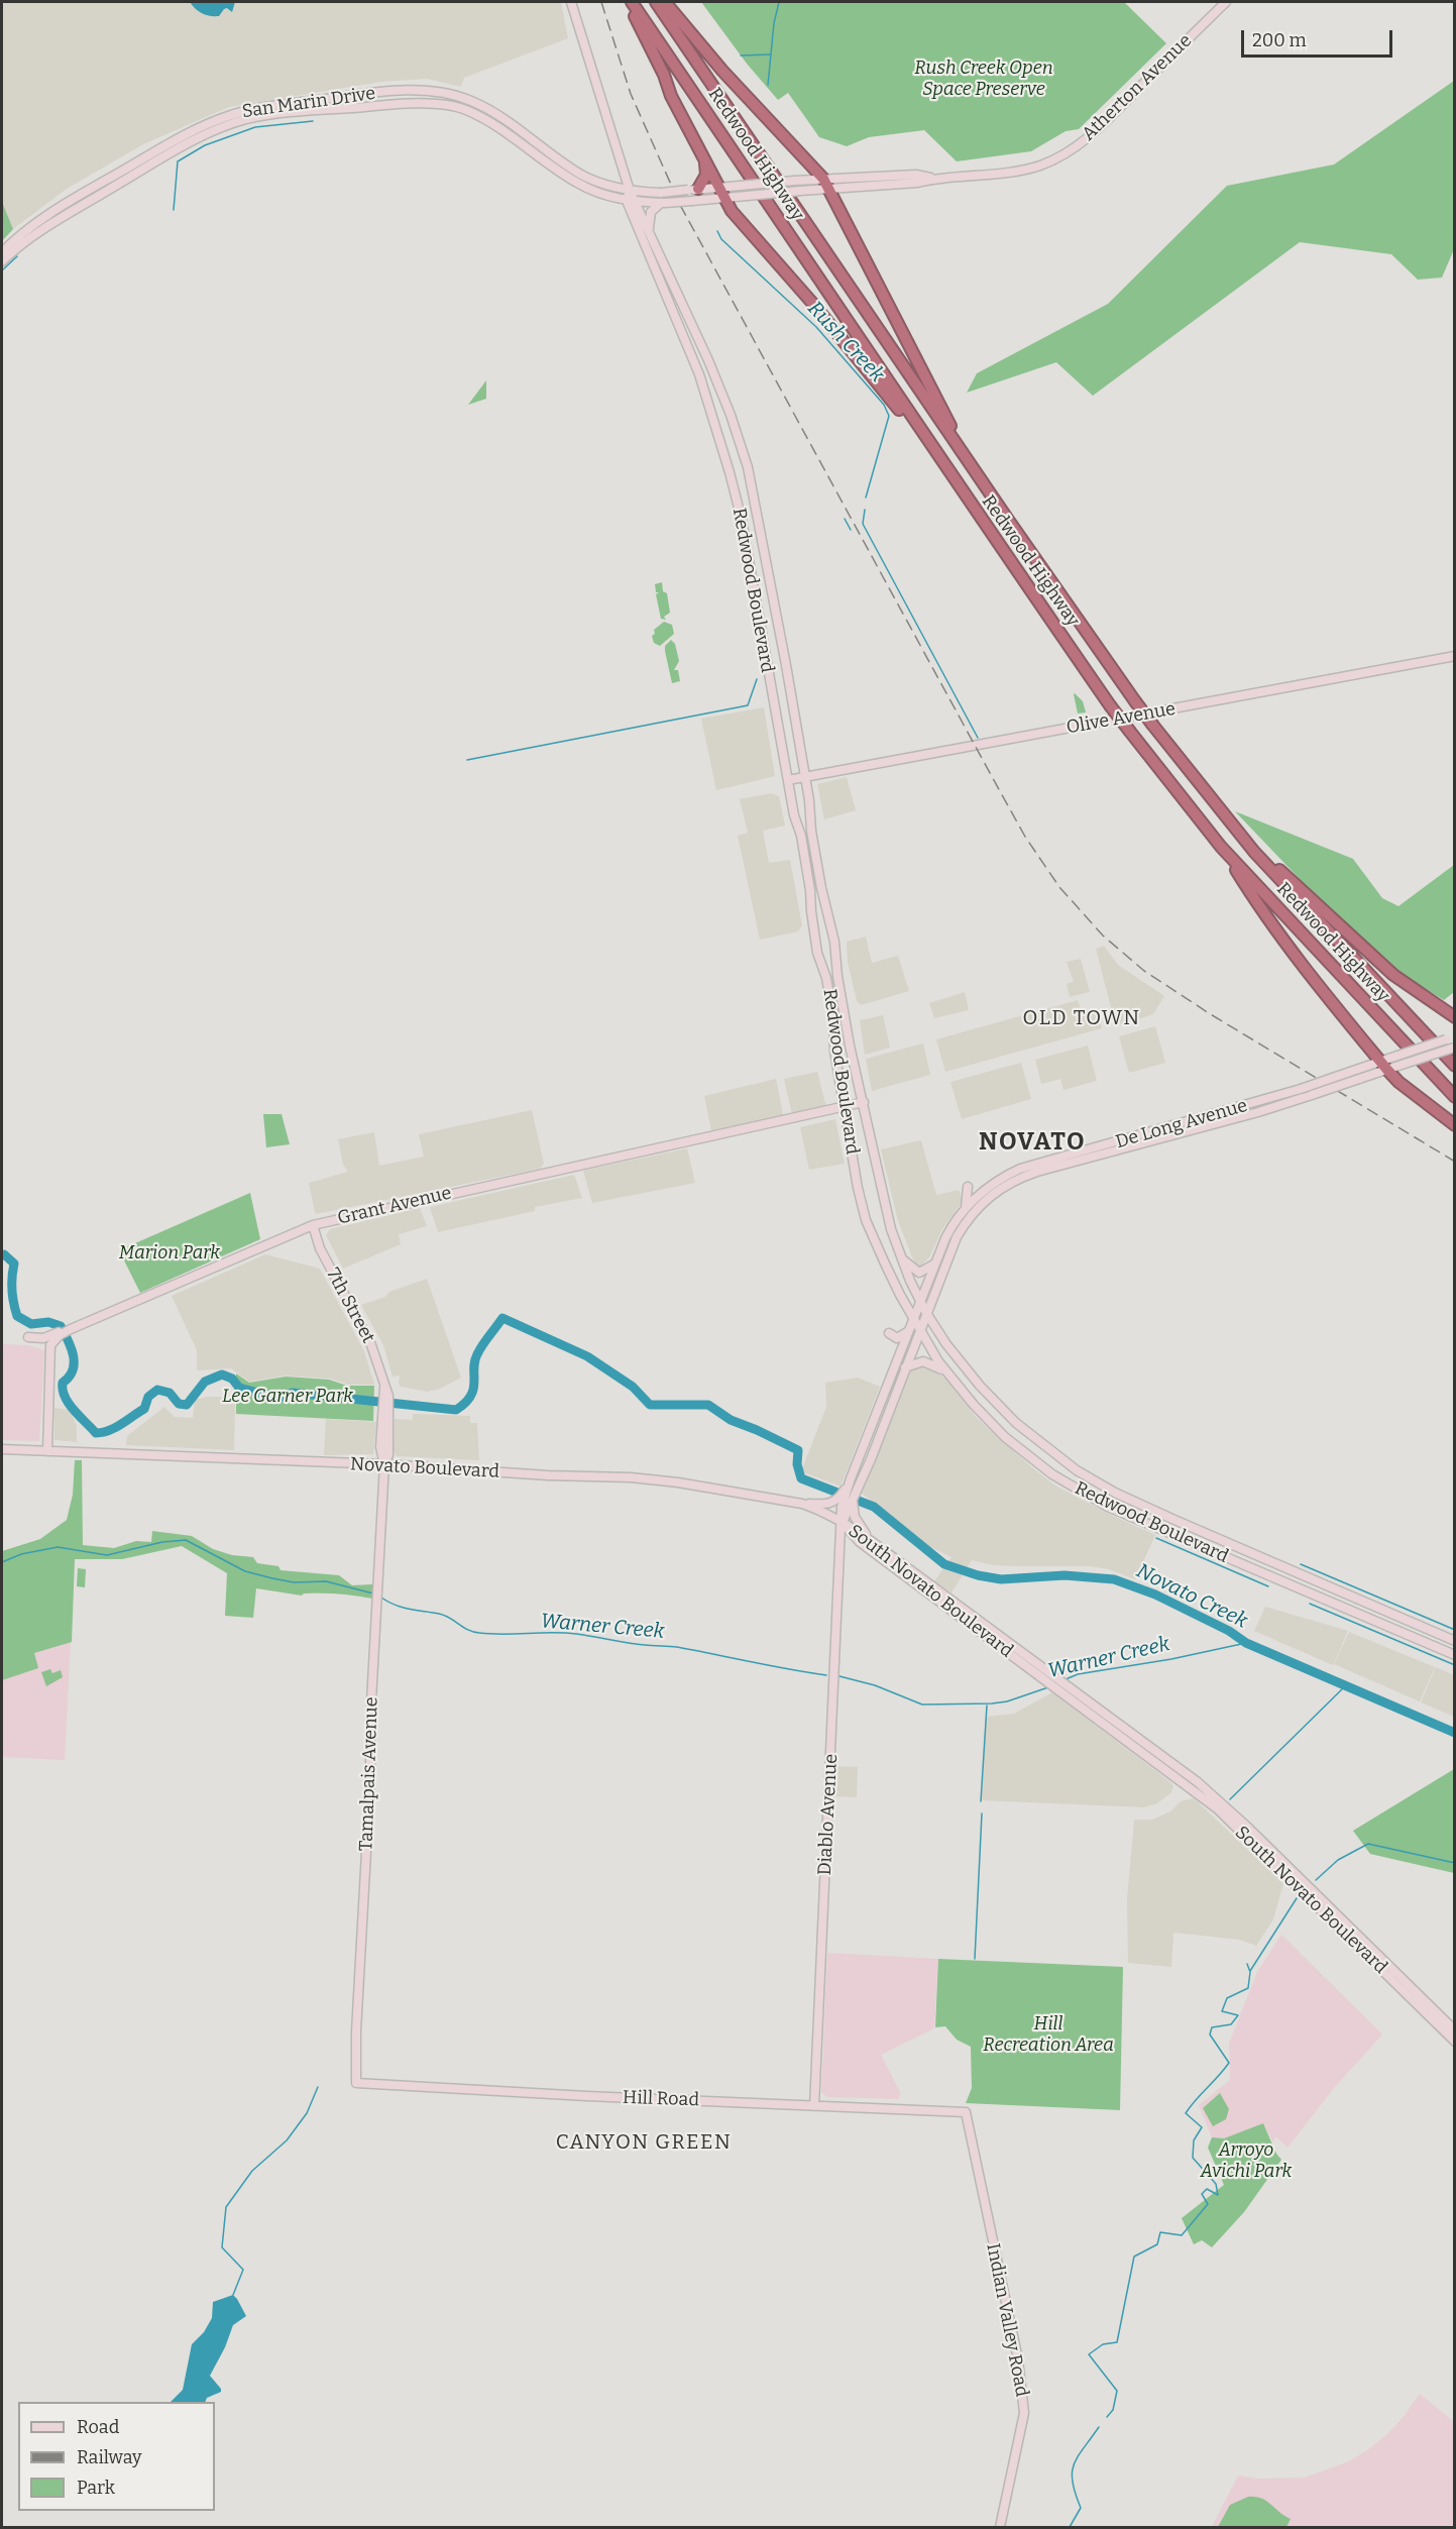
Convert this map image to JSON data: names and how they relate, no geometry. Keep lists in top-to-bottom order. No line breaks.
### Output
{"streets":{"highway":["Redwood Highway"],"main road":["Atherton Avenue","San Marin Drive","Redwood Boulevard","Olive Avenue","De Long Avenue","Grant Avenue","7th Street","Novato Boulevard","South Novato Boulevard","Tamalpais Avenue","Diablo Avenue","Hill Road","Indian Valley Road"]},"crossings":[["Atherton Avenue","San Marin Drive"],["Atherton Avenue","Redwood Boulevard"],["San Marin Drive","Redwood Boulevard"],["Redwood Boulevard","Olive Avenue"],["Redwood Boulevard","De Long Avenue"],["Redwood Boulevard","Grant Avenue"],["Redwood Boulevard","Diablo Avenue"],["De Long Avenue","Diablo Avenue"],["Grant Avenue","7th Street"],["7th Street","Novato Boulevard"],["7th Street","Tamalpais Avenue"],["Novato Boulevard","South Novato Boulevard"],["Novato Boulevard","Tamalpais Avenue"],["Novato Boulevard","Diablo Avenue"],["South Novato Boulevard","Diablo Avenue"],["Tamalpais Avenue","Hill Road"],["Diablo Avenue","Hill Road"],["Hill Road","Indian Valley Road"]],"districts":["OLD TOWN","NOVATO","CANYON GREEN"],"water":["Rush Creek","Novato Creek","Warner Creek"],"parks":["Rush Creek Open Space Preserve","Marion Park","Lee Garner Park","Hill Recreation Area","Arroyo Avichi Park"],"legend":["Road","Railway","Park"],"scale_bar":"200 m"}
